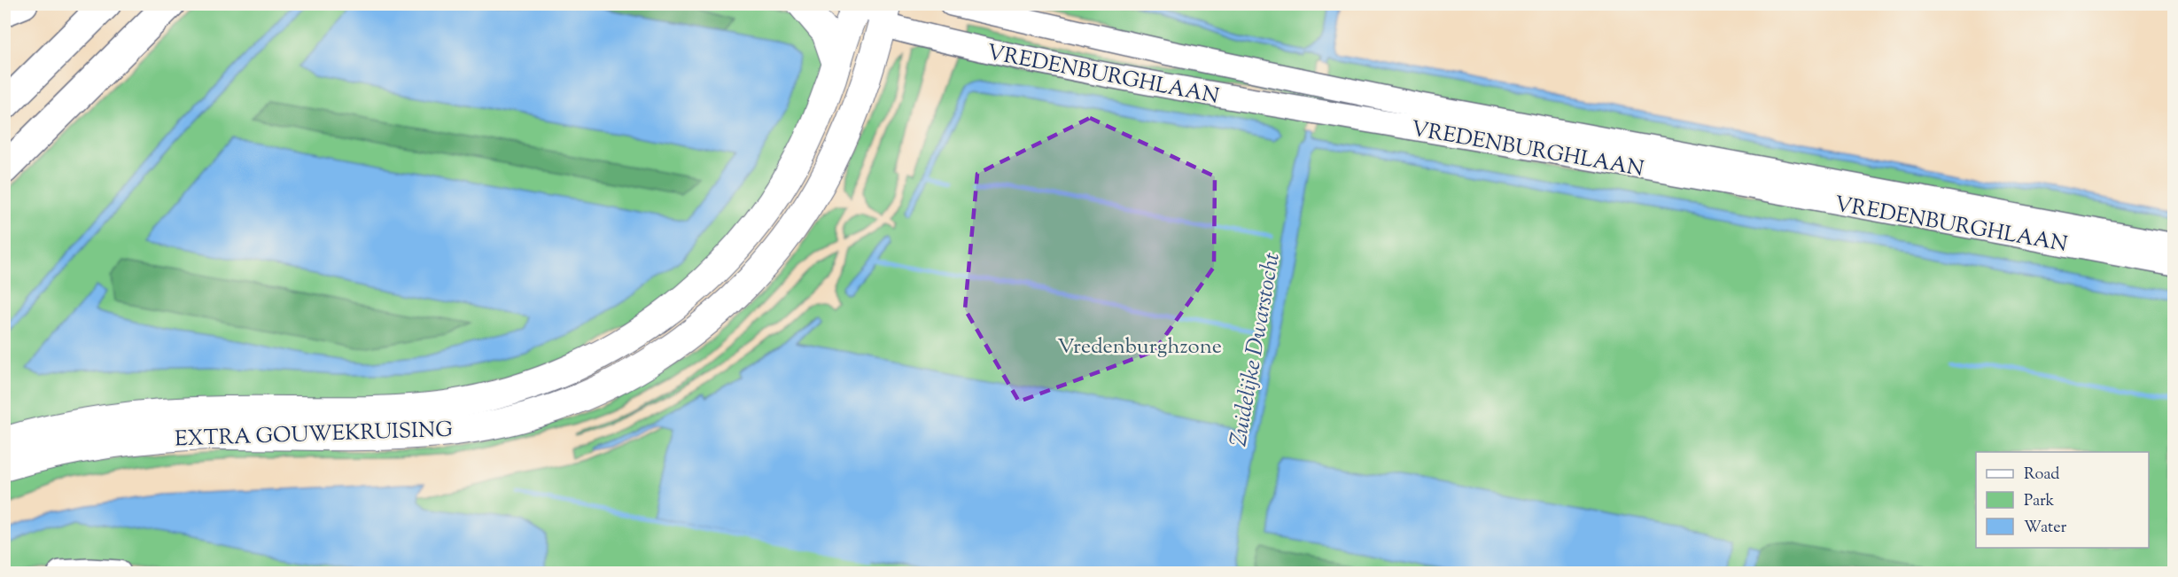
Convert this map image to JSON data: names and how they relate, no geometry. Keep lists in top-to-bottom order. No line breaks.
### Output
{"streets":{"main road":["VREDENBURGHLAAN","EXTRA GOUWEKRUISING"]},"crossings":[["VREDENBURGHLAAN","EXTRA GOUWEKRUISING"]],"water":["Zuidelijke Dwarstocht"],"parks":["Vredenburghzone"],"legend":["Road","Park","Water"]}
